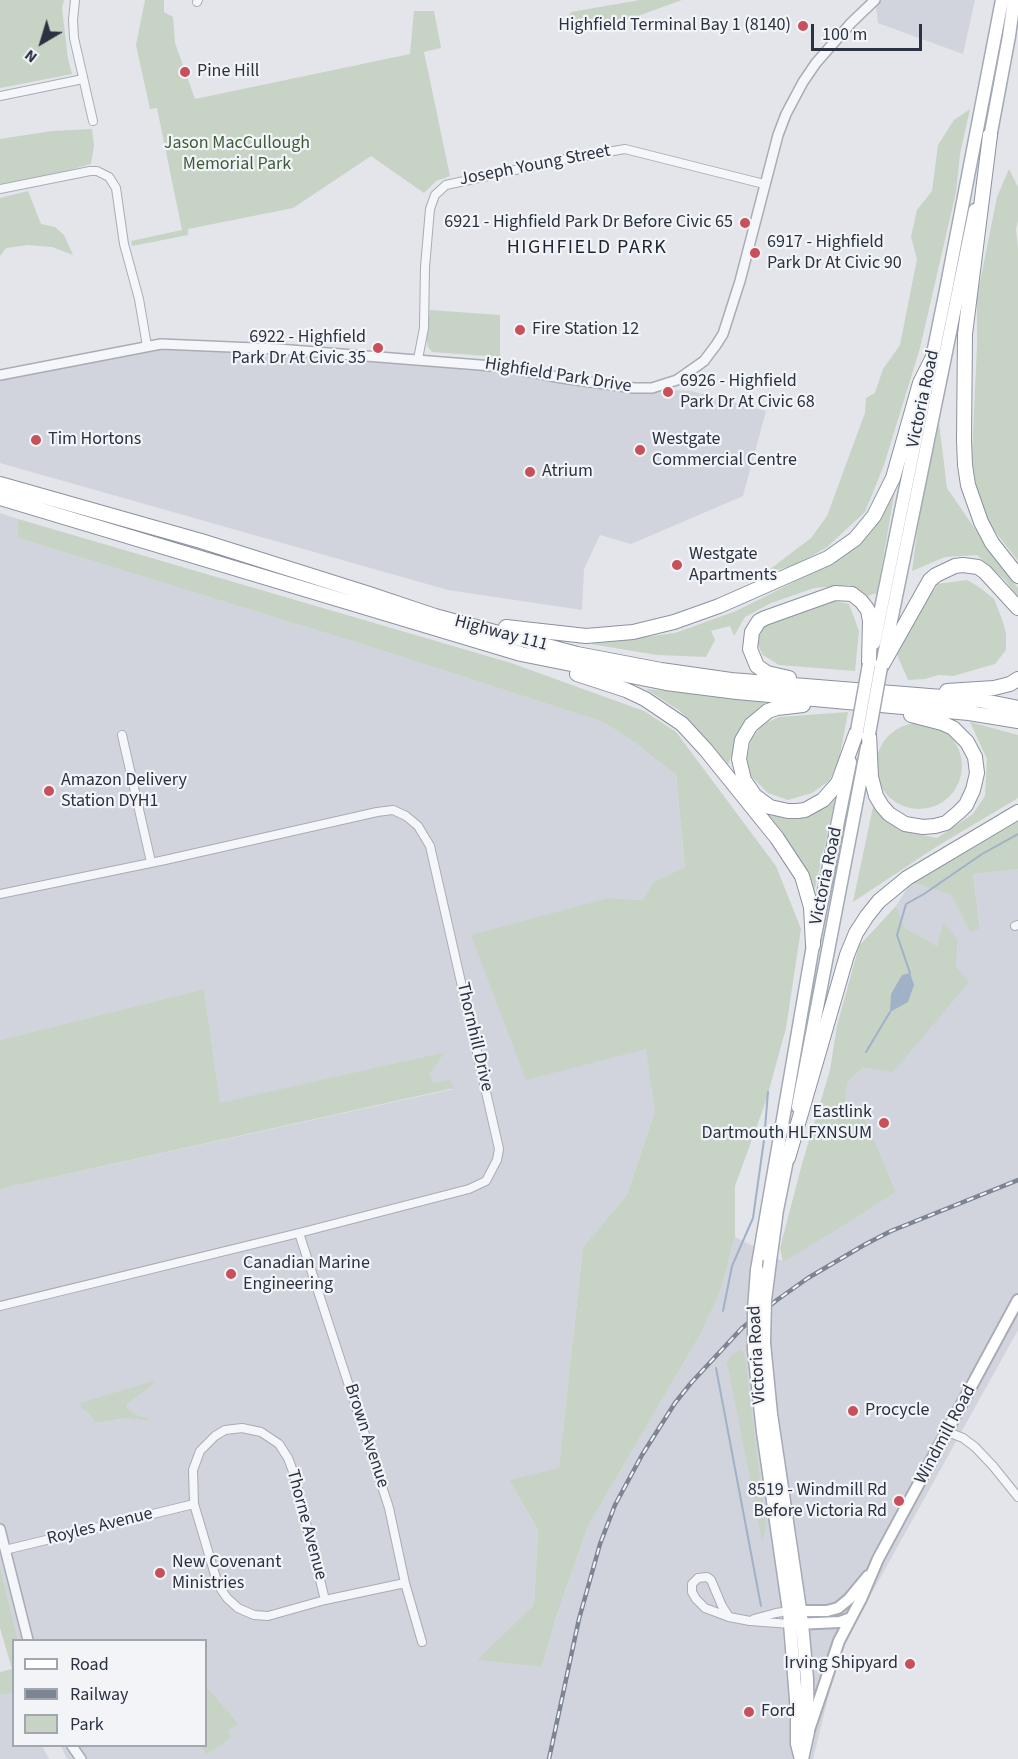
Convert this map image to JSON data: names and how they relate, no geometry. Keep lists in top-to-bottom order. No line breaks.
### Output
{"streets":{"highway":["Highway 111"],"main road":["Victoria Road","Windmill Road"],"street":["Joseph Young Street","Highfield Park Drive","Thornhill Drive","Brown Avenue","Thorne Avenue","Royles Avenue"]},"crossings":[["Joseph Young Street","Highfield Park Drive"],["Victoria Road","Windmill Road"],["Thornhill Drive","Brown Avenue"],["Brown Avenue","Thorne Avenue"],["Thorne Avenue","Royles Avenue"]],"districts":["HIGHFIELD PARK"],"parks":["Jason MacCullough Memorial Park"],"places":["Highfield Terminal Bay 1 (8140)","Pine Hill","6921 - Highfield Park Dr Before Civic 65","6917 - Highfield Park Dr At Civic 90","Fire Station 12","6922 - Highfield Park Dr At Civic 35","6926 - Highfield Park Dr At Civic 68","Tim Hortons","Westgate Commercial Centre","Atrium","Westgate Apartments","Amazon Delivery Station DYH1","Eastlink Dartmouth HLFXNSUM","Canadian Marine Engineering","Procycle","8519 - Windmill Rd Before Victoria Rd","New Covenant Ministries","Irving Shipyard","Ford"],"legend":["Road","Railway","Park"],"scale_bar":"100 m","north":"bottom left"}
